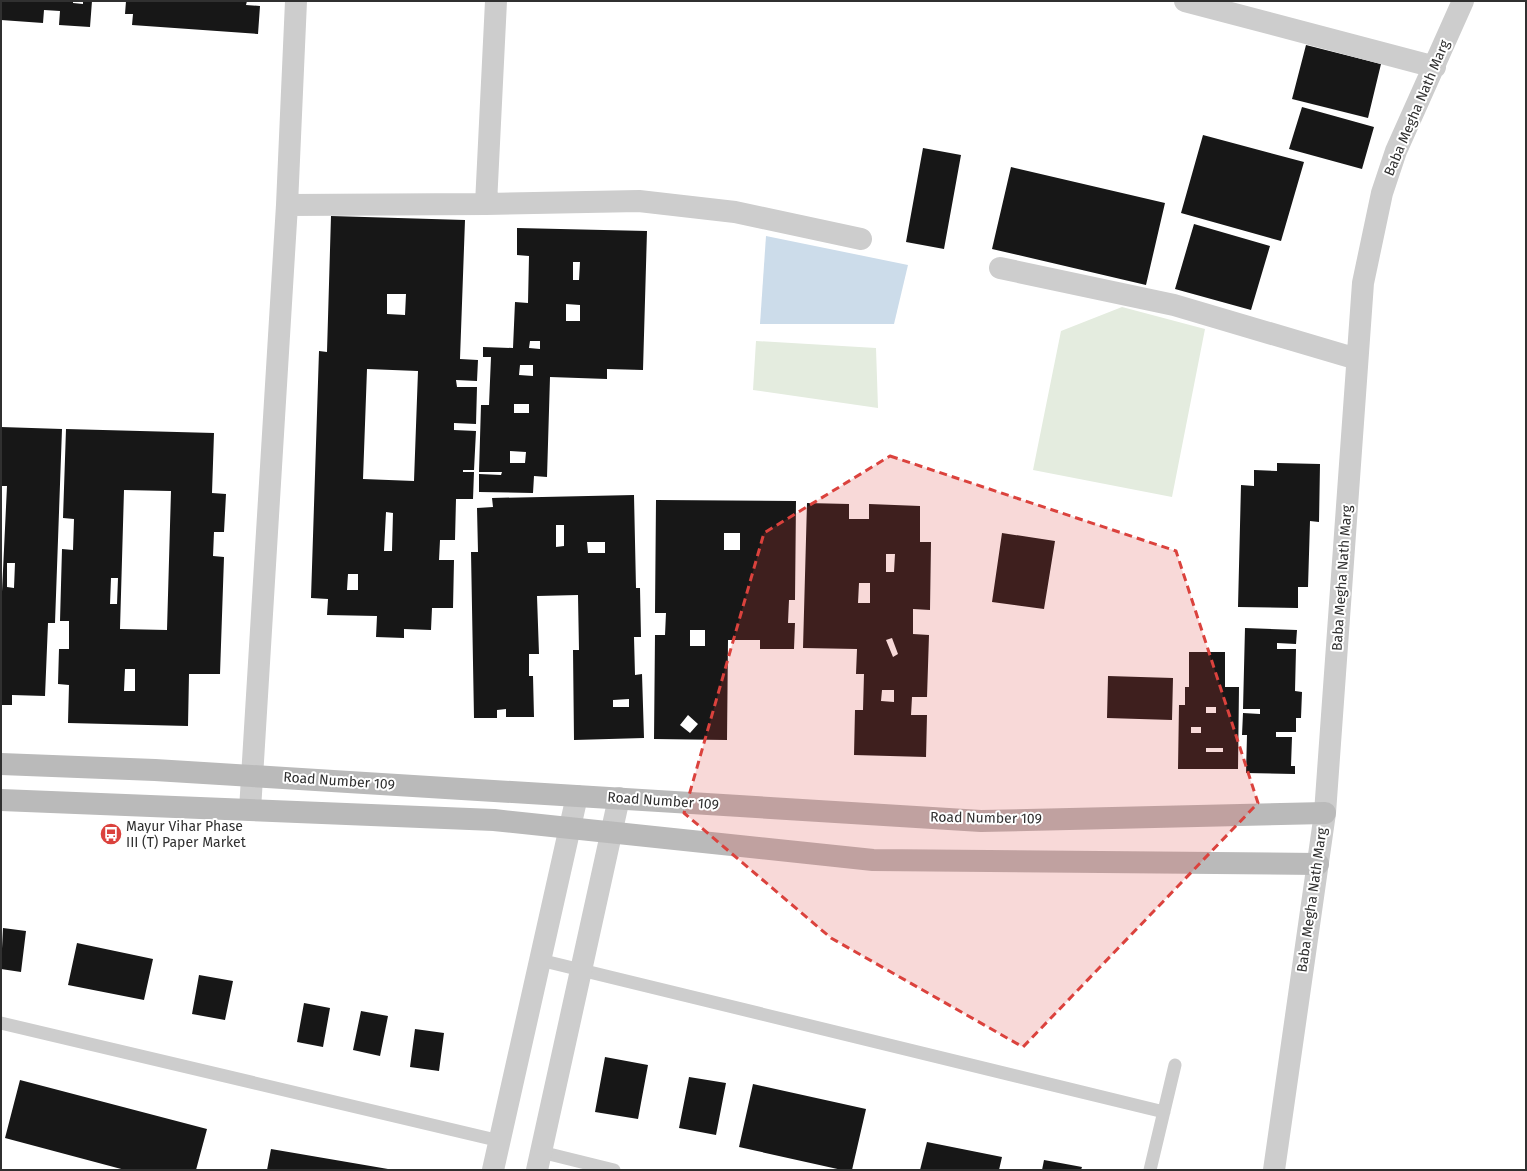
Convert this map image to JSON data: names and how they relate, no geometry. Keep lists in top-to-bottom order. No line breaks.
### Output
{"streets":{"street":["Baba Megha Nath Marg","Road Number 109"]},"crossings":[["Baba Megha Nath Marg","Road Number 109"]],"places":{"bus stop":["Mayur Vihar Phase III (T) Paper Market"]}}
